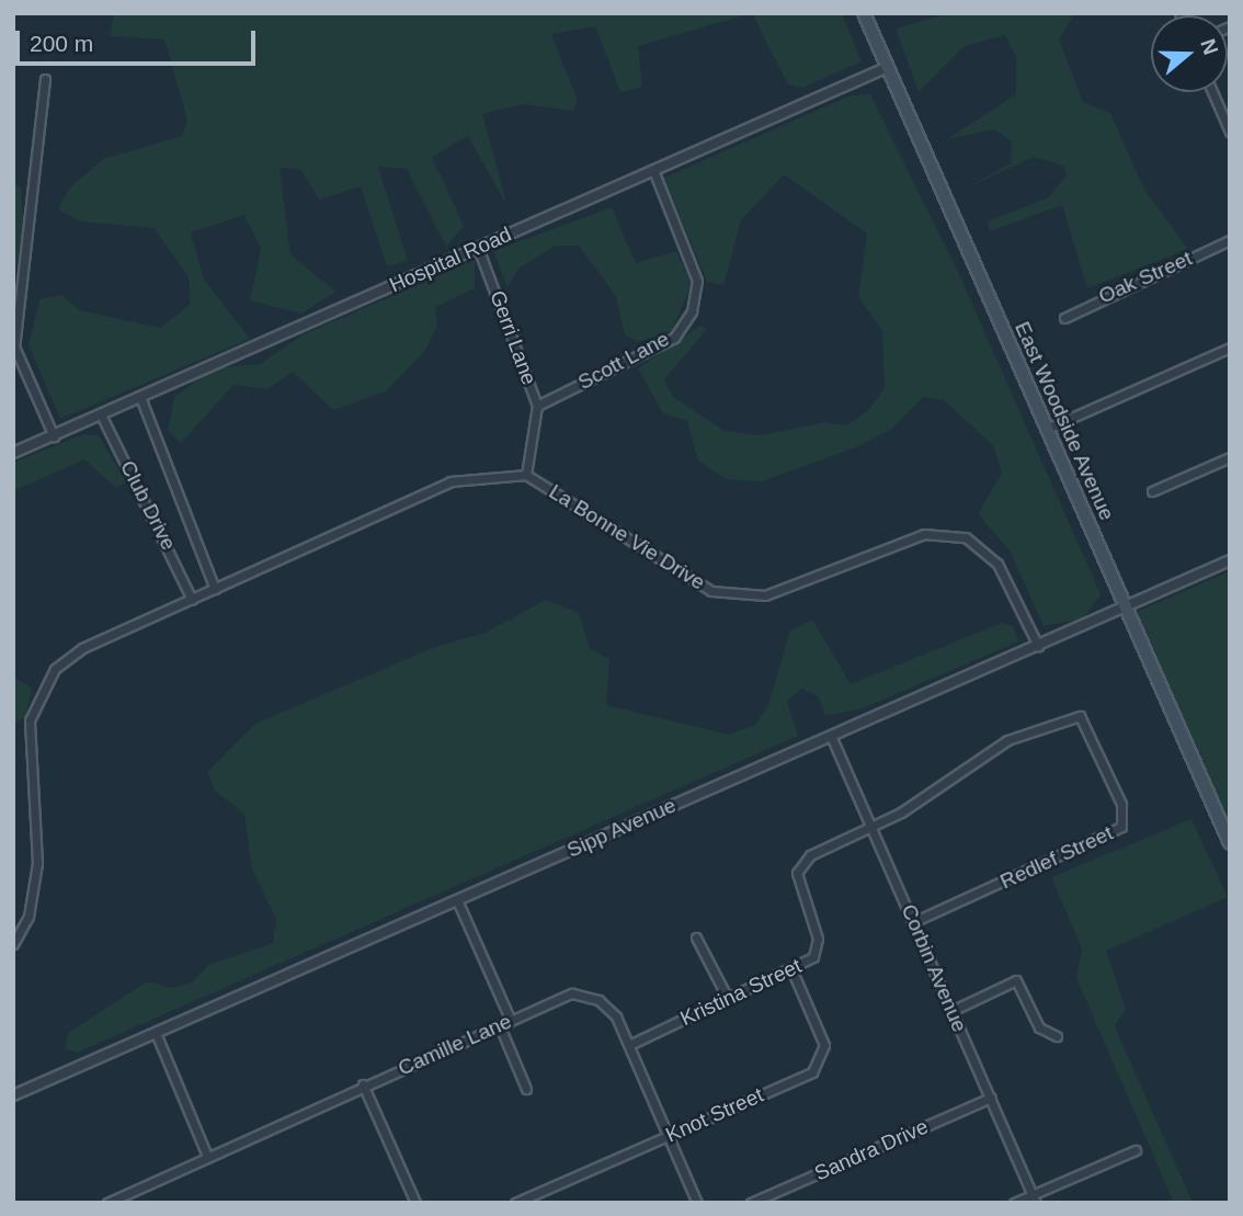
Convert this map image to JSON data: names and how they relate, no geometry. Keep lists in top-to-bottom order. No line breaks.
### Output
{"streets":{"main road":["East Woodside Avenue"],"street":["Hospital Road","Oak Street","Gerri Lane","Scott Lane","Club Drive","La Bonne Vie Drive","Sipp Avenue","Redlef Street","Corbin Avenue","Kristina Street","Camille Lane","Knot Street","Sandra Drive"]},"crossings":[["Hospital Road","Gerri Lane"],["Hospital Road","Scott Lane"],["Hospital Road","East Woodside Avenue"],["Hospital Road","Club Drive"],["Gerri Lane","Scott Lane"],["Gerri Lane","La Bonne Vie Drive"],["East Woodside Avenue","Sipp Avenue"],["Club Drive","La Bonne Vie Drive"],["La Bonne Vie Drive","Sipp Avenue"],["Sipp Avenue","Corbin Avenue"],["Redlef Street","Corbin Avenue"],["Redlef Street","Kristina Street"],["Corbin Avenue","Kristina Street"],["Corbin Avenue","Sandra Drive"],["Kristina Street","Camille Lane"],["Kristina Street","Knot Street"],["Camille Lane","Knot Street"]],"scale_bar":"200 m","north":"right"}
